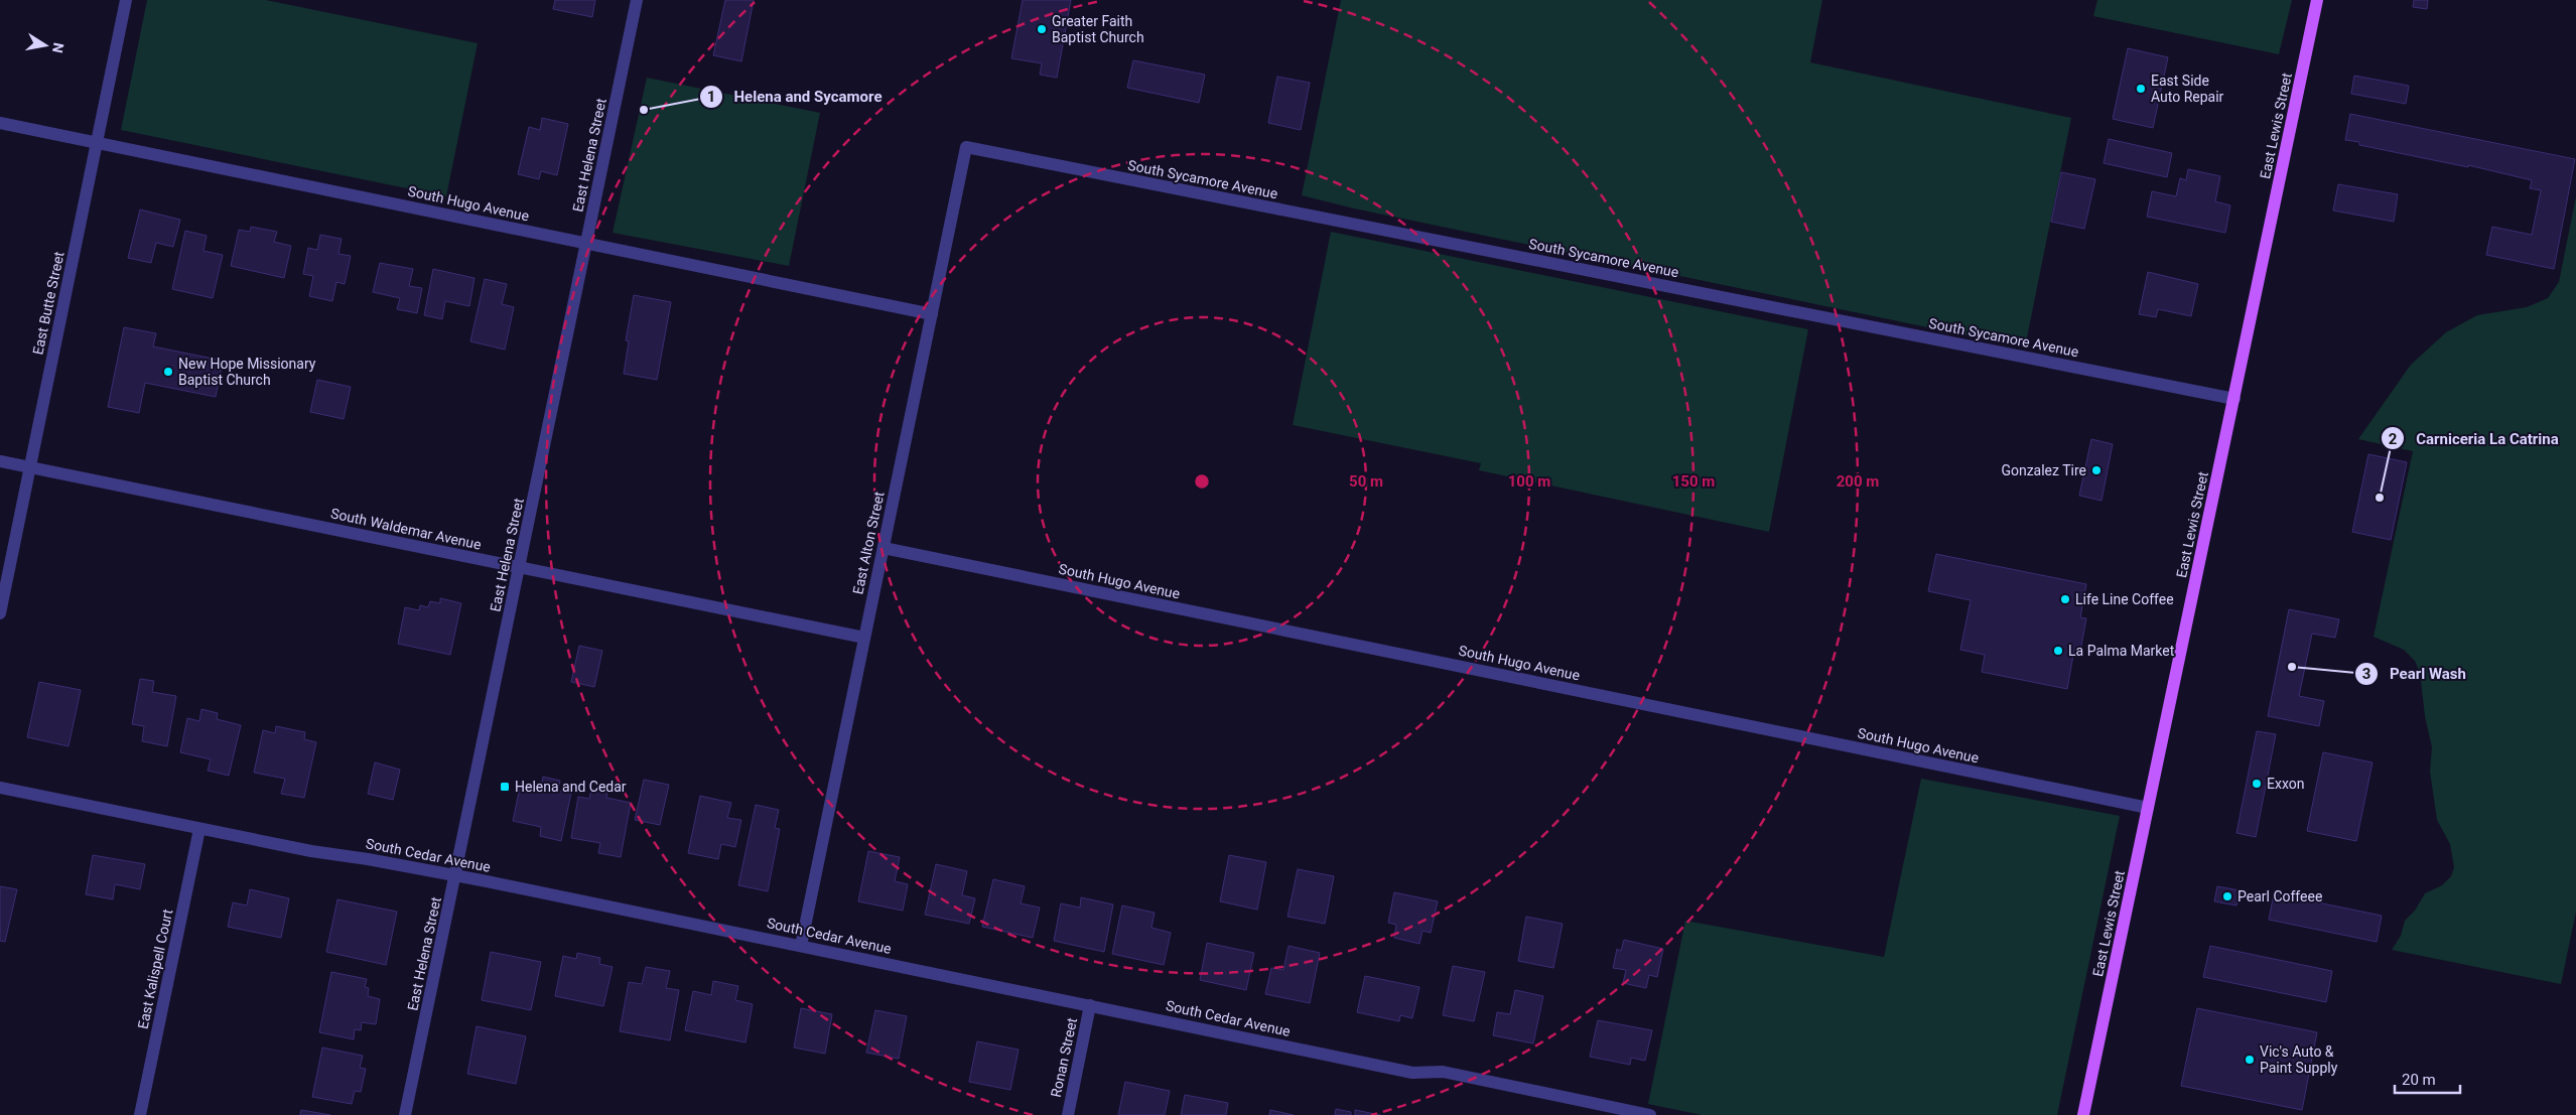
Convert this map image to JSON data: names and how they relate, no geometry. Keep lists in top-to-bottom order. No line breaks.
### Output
{"streets":{"main road":["East Lewis Street"],"street":["East Helena Street","South Sycamore Avenue","South Hugo Avenue","East Butte Street","South Waldemar Avenue","East Alton Street","South Cedar Avenue","East Kalispell Court","Ronan Street"]},"crossings":[["East Lewis Street","South Sycamore Avenue"],["East Lewis Street","South Hugo Avenue"],["East Helena Street","South Hugo Avenue"],["East Helena Street","South Waldemar Avenue"],["East Helena Street","South Cedar Avenue"],["South Sycamore Avenue","East Alton Street"],["South Hugo Avenue","East Butte Street"],["South Hugo Avenue","East Alton Street"],["East Butte Street","South Waldemar Avenue"],["South Waldemar Avenue","East Alton Street"],["East Alton Street","South Cedar Avenue"],["South Cedar Avenue","East Kalispell Court"],["South Cedar Avenue","Ronan Street"]],"places":{"other":["Greater Faith Baptist Church","East Side Auto Repair","Helena and Sycamore","New Hope Missionary Baptist Church","Gonzalez Tire","Carniceria La Catrina","Life Line Coffee","La Palma Market","Pearl Wash","Exxon","Pearl Coffeee","Vic's Auto & Paint Supply"],"transit":["Helena and Cedar"]},"scale_bar":"20 m","north":"right","rings":["50 m","100 m","150 m","200 m"]}
